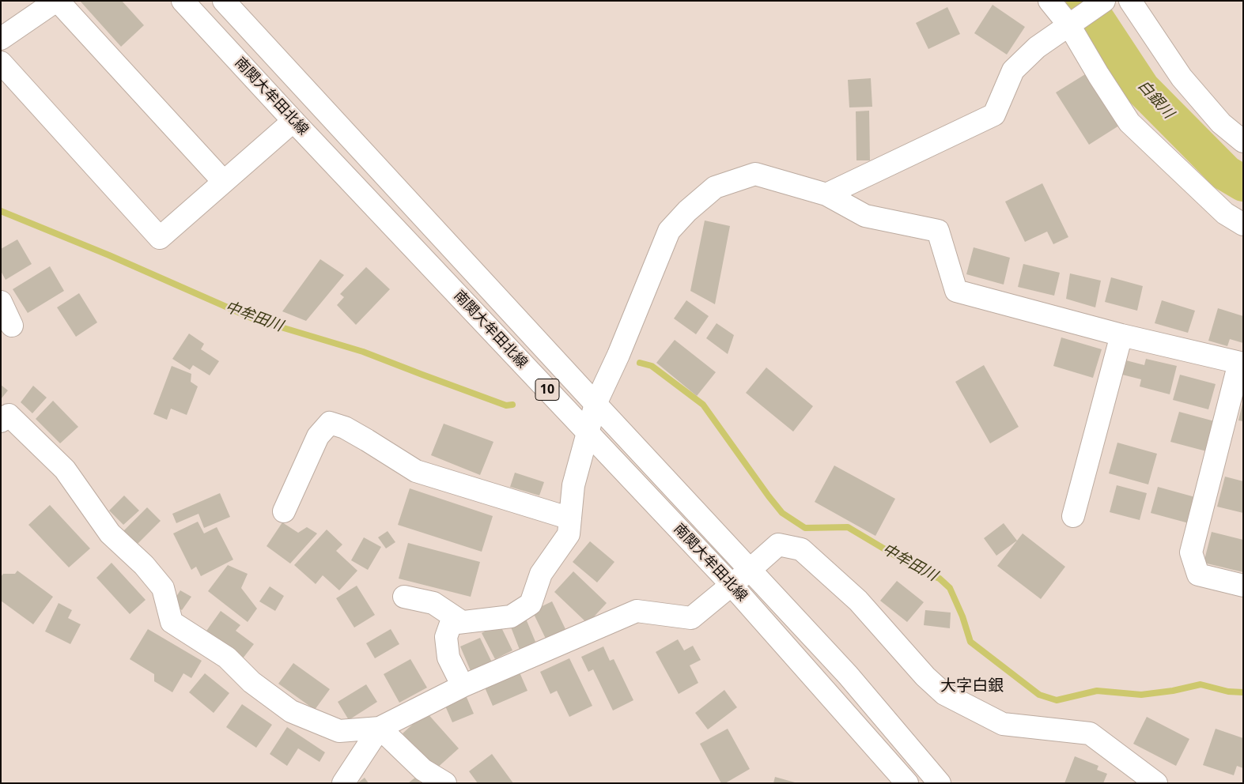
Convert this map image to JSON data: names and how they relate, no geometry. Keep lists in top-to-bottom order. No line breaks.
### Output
{"streets":{"street":["南関大牟田北線","10"]},"districts":["大字白銀"],"water":["白銀川","中牟田川"]}
